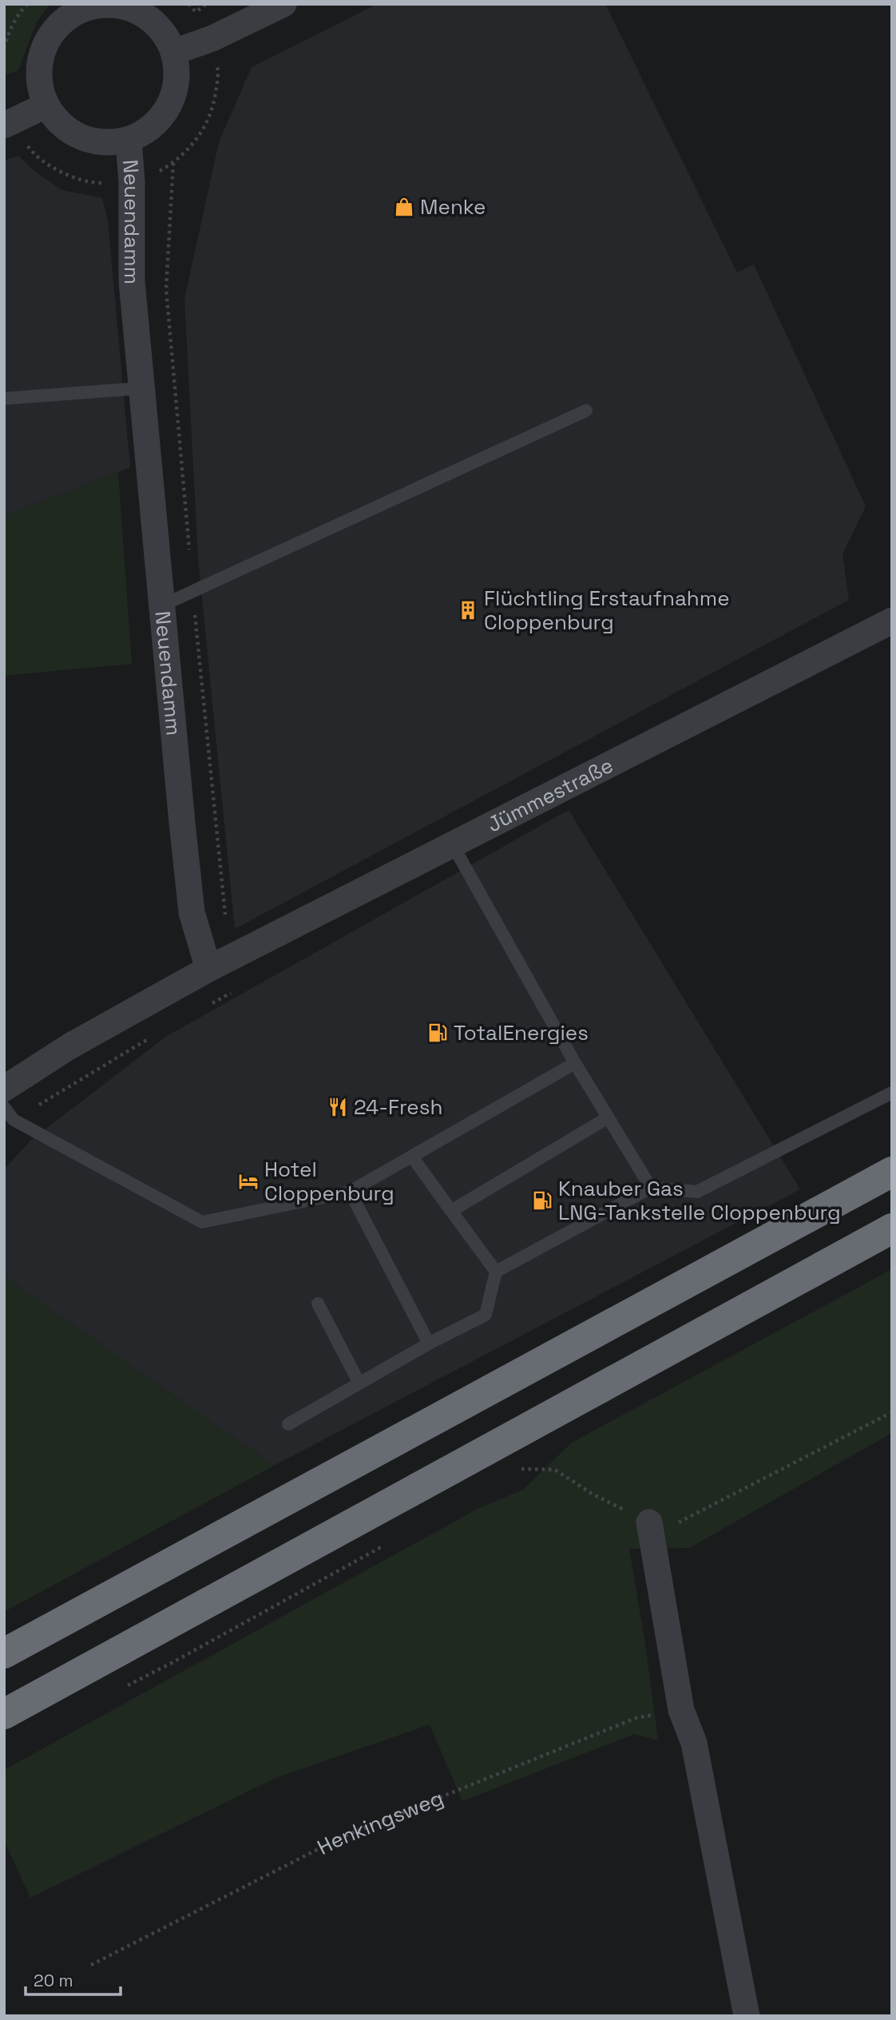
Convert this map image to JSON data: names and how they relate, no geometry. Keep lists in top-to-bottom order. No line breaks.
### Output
{"streets":{"street":["Neuendamm","Jümmestraße"],"path":["Henkingsweg"]},"crossings":[["Neuendamm","Jümmestraße"]],"places":{"shop":["Menke"],"building":["Flüchtling Erstaufnahme Cloppenburg"],"fuel station":["TotalEnergies","Knauber Gas LNG-Tankstelle Cloppenburg"],"restaurant":["24-Fresh"],"hotel":["Hotel Cloppenburg"]},"scale_bar":"20 m"}
